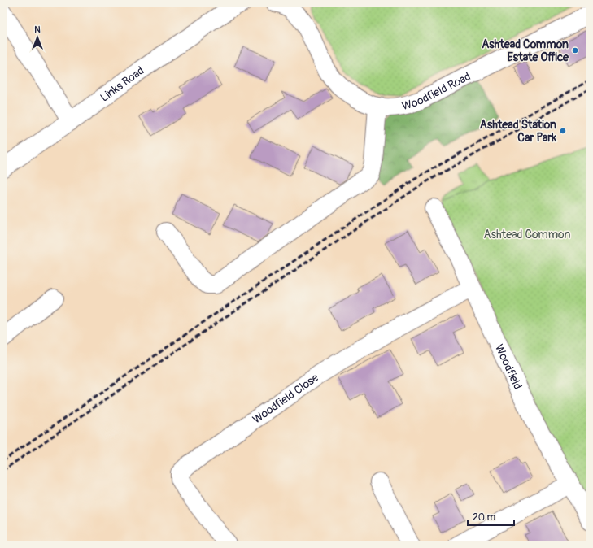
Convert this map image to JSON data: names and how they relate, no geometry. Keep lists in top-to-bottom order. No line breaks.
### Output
{"streets":{"street":["Links Road","Woodfield Road","Woodfield","Woodfield Close"]},"crossings":[["Woodfield","Woodfield Close"]],"parks":["Ashtead Common"],"places":["Ashtead Common Estate Office","Ashtead Station Car Park"],"scale_bar":"20 m","north":"top"}
